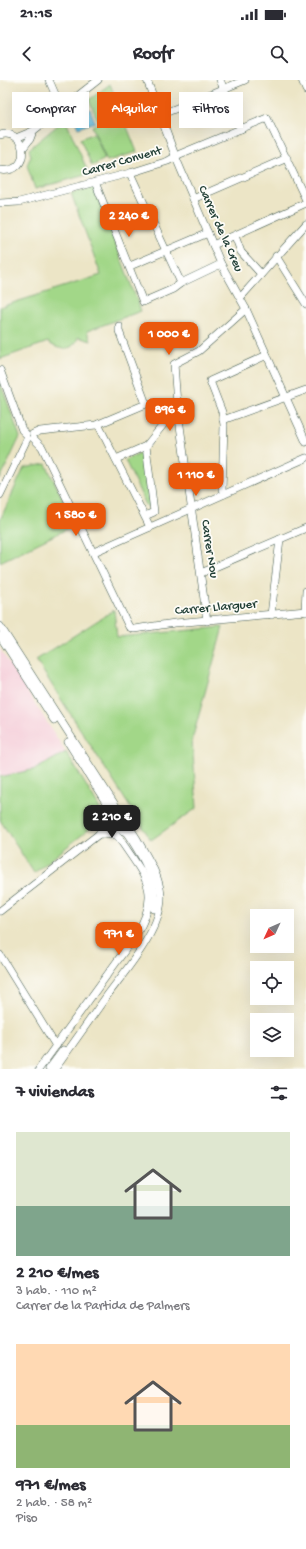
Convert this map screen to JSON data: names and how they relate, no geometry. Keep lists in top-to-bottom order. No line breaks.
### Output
{"streets":{"street":["Carrer Convent","Carrer de la Creu","Carrer Nou","Carrer Llarguer"]},"crossings":[["Carrer Convent","Carrer de la Creu"],["Carrer de la Creu","Carrer Nou"],["Carrer Nou","Carrer Llarguer"]],"north":"bottom left","page":{"status":"21:15","header":"Roofr","chip":["Comprar","Alquilar","Filtros"],"price":["2 240 €","1 000 €","896 €","1 110 €","1 580 €","2 210 €","971 €"],"heading":"7 viviendas","list":[{"name":"2 210 €/mes","note":"3 hab. · 110 m² · Carrer de la Partida de Palmers"},{"name":"971 €/mes","note":"2 hab. · 58 m² · Piso"}]}}
